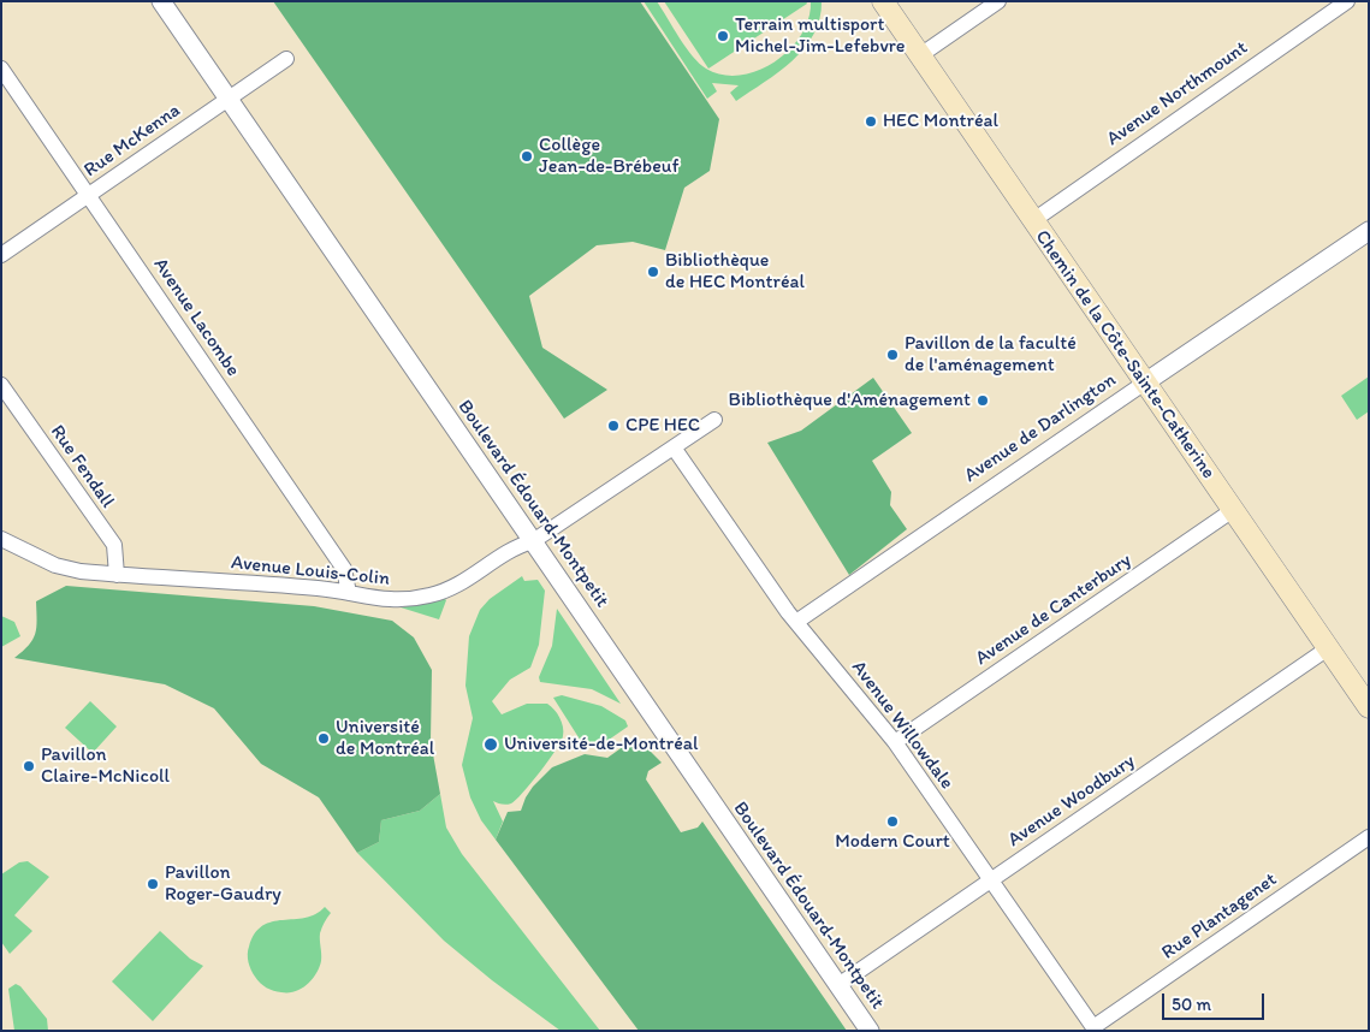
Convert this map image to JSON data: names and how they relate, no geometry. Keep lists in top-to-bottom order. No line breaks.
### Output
{"streets":{"main road":["Chemin de la Côte-Sainte-Catherine"],"street":["Avenue Northmount","Rue McKenna","Avenue Lacombe","Avenue de Darlington","Rue Fendall","Boulevard Édouard-Montpetit","Avenue Louis-Colin","Avenue de Canterbury","Avenue Willowdale","Avenue Woodbury","Rue Plantagenet"]},"crossings":[["Avenue Northmount","Chemin de la Côte-Sainte-Catherine"],["Rue McKenna","Avenue Lacombe"],["Rue McKenna","Boulevard Édouard-Montpetit"],["Avenue Lacombe","Avenue Louis-Colin"],["Chemin de la Côte-Sainte-Catherine","Avenue de Darlington"],["Chemin de la Côte-Sainte-Catherine","Avenue de Canterbury"],["Chemin de la Côte-Sainte-Catherine","Avenue Woodbury"],["Avenue de Darlington","Avenue Willowdale"],["Rue Fendall","Avenue Louis-Colin"],["Boulevard Édouard-Montpetit","Avenue Louis-Colin"],["Boulevard Édouard-Montpetit","Avenue Woodbury"],["Avenue Louis-Colin","Avenue Willowdale"],["Avenue de Canterbury","Avenue Willowdale"],["Avenue Willowdale","Avenue Woodbury"],["Avenue Willowdale","Rue Plantagenet"]],"places":["Terrain multisport Michel-Jim-Lefebvre","HEC Montréal","Collège Jean-de-Brébeuf","Bibliothèque de HEC Montréal","Pavillon de la faculté de l'aménagement","Bibliothèque d'Aménagement","CPE HEC","Université de Montréal","Université-de-Montréal","Pavillon Claire-McNicoll","Modern Court","Pavillon Roger-Gaudry"],"scale_bar":"50 m"}
